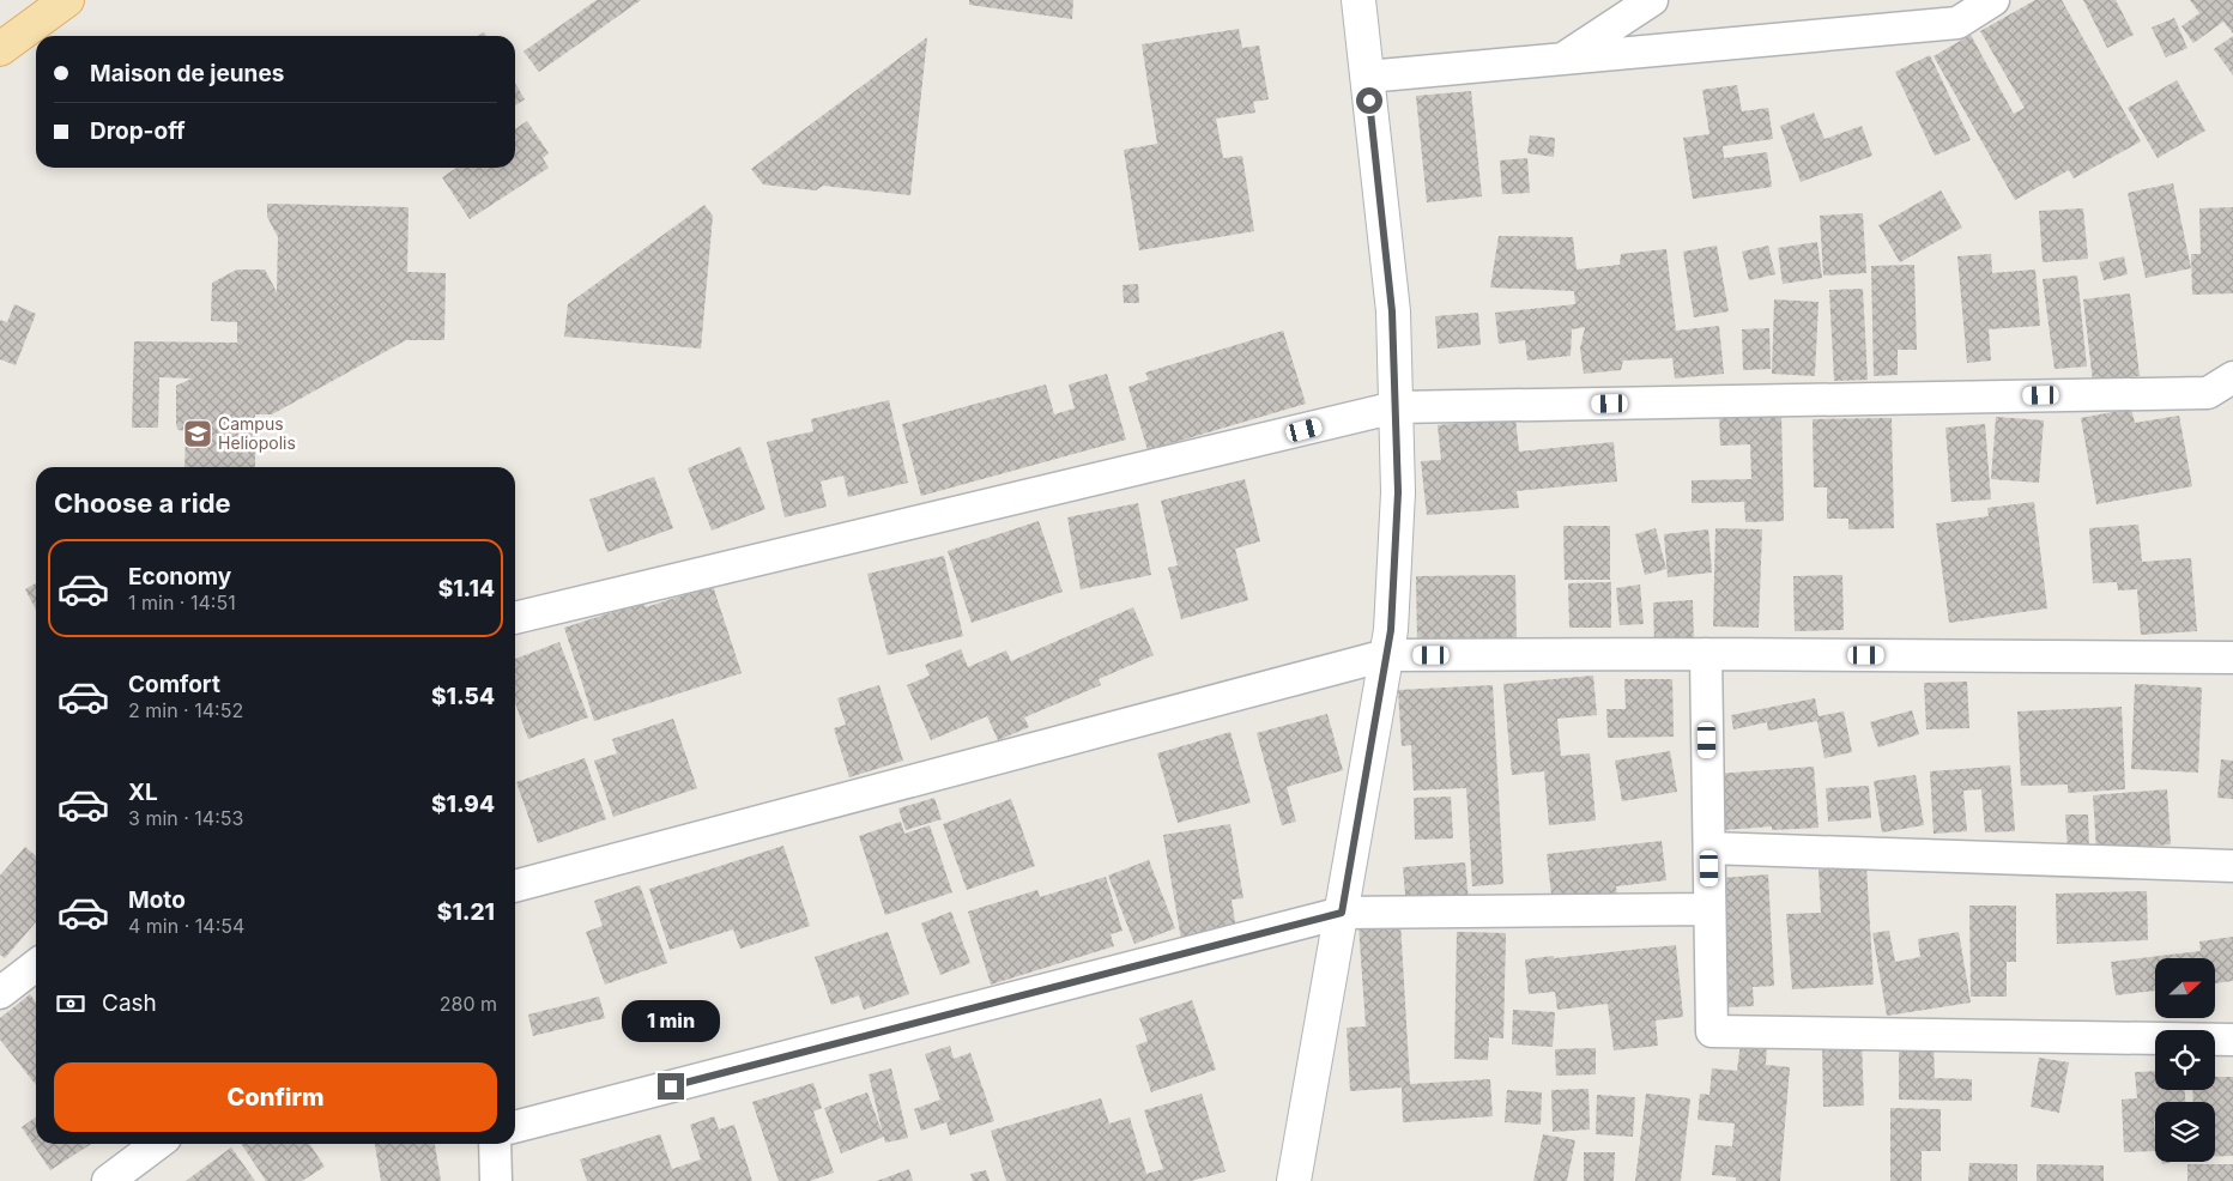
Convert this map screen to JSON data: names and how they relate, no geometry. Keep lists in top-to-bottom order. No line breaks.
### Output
{"places":{"school or university":["Campus Heliopolis"]},"north":"right","page":{"banner":["Maison de jeunes","Drop-off"],"heading":"Choose a ride","list":[{"name":"Economy","note":"1 min · 14:51","value":"$1.14"},{"name":"Comfort","note":"2 min · 14:52","value":"$1.54"},{"name":"XL","note":"3 min · 14:53","value":"$1.94"},{"name":"Moto","note":"4 min · 14:54","value":"$1.21"}],"pay":["Cash","280 m"],"bubble":"1 min","buttons":"Confirm"}}
